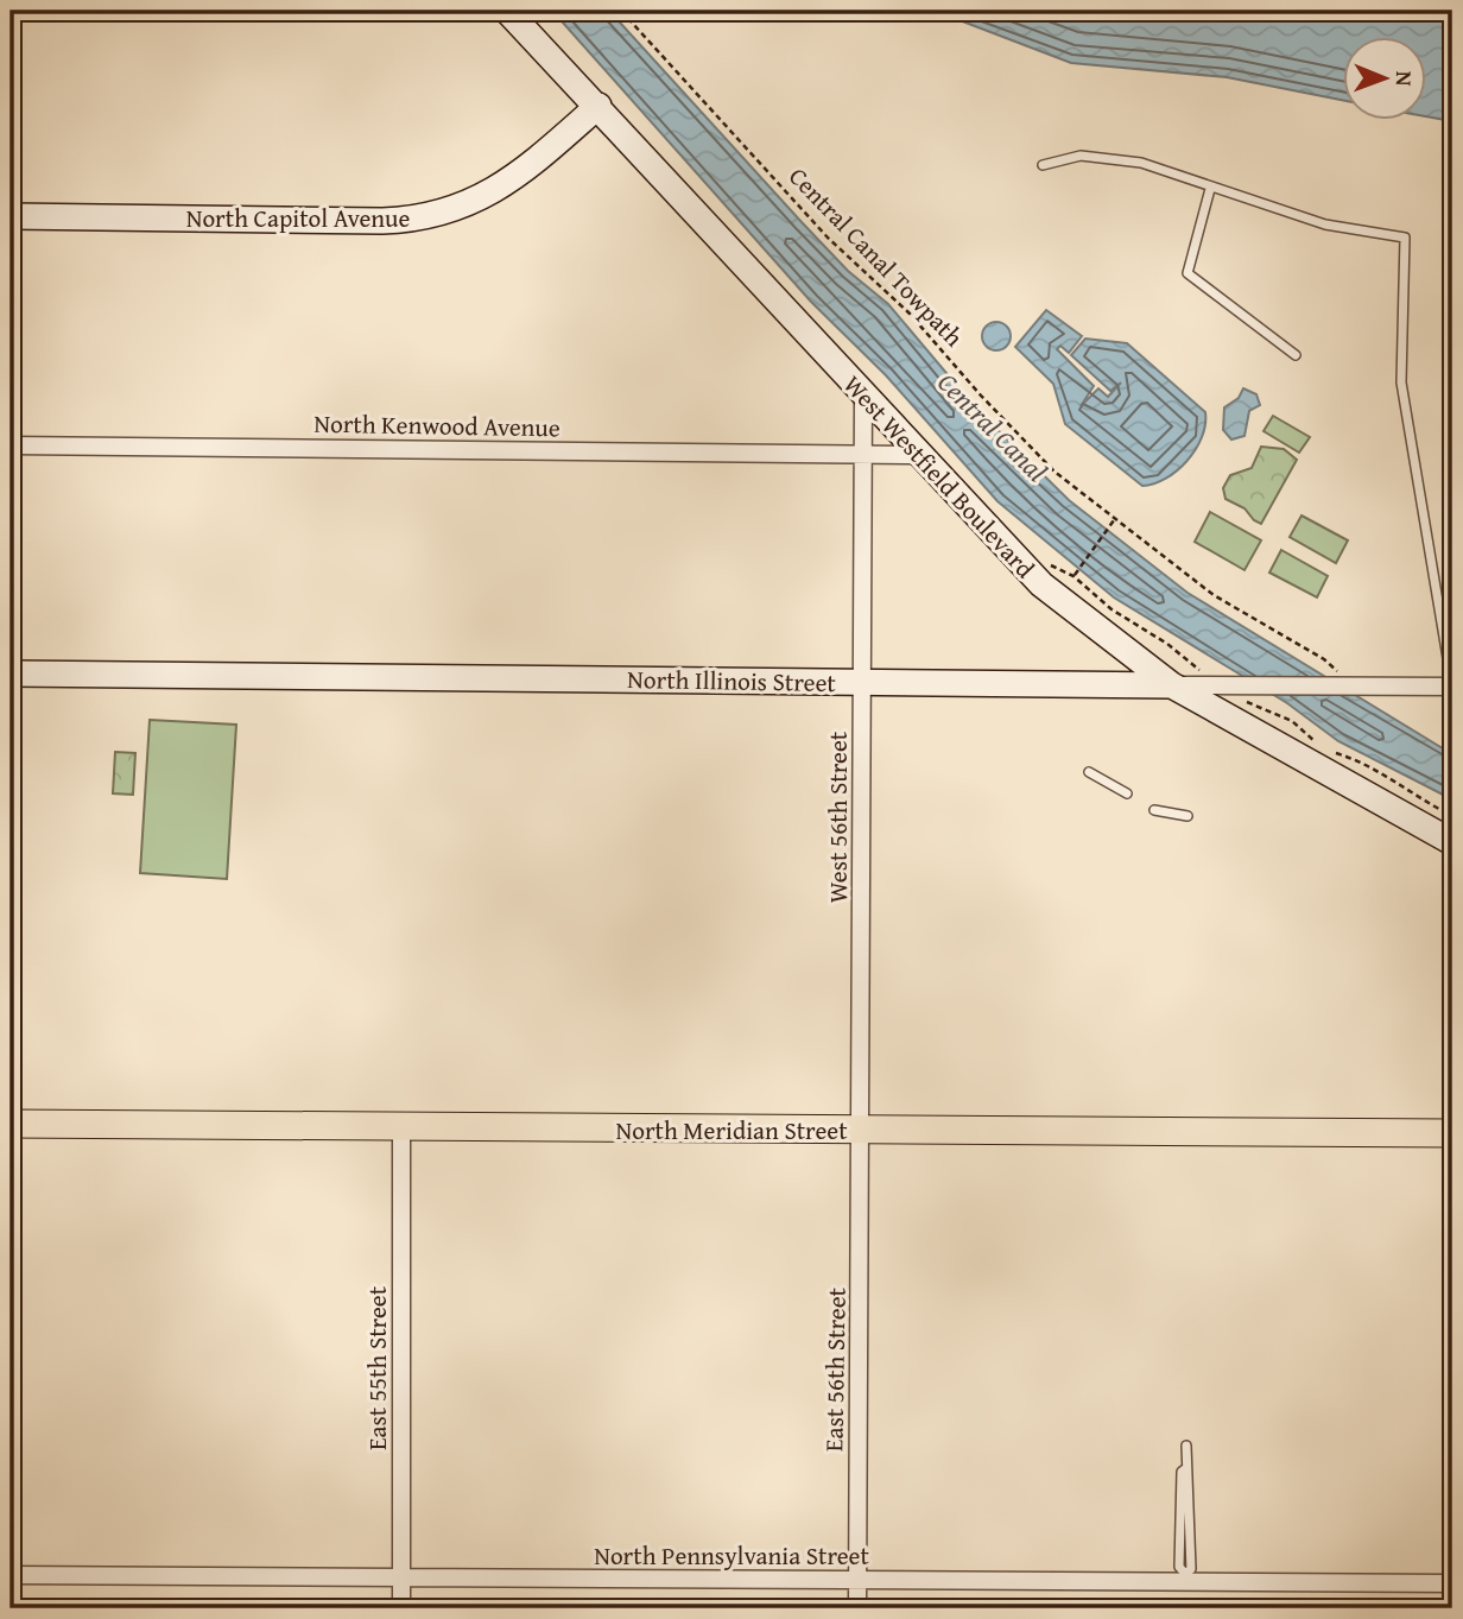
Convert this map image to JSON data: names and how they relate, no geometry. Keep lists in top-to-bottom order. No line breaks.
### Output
{"streets":{"main road":["North Capitol Avenue","West Westfield Boulevard","North Illinois Street","North Meridian Street"],"street":["North Kenwood Avenue","West 56th Street","East 55th Street","East 56th Street","North Pennsylvania Street"],"path":["Central Canal Towpath"]},"crossings":[["North Capitol Avenue","West Westfield Boulevard"],["Central Canal Towpath","North Illinois Street"],["North Kenwood Avenue","West Westfield Boulevard"],["North Kenwood Avenue","West 56th Street"],["West Westfield Boulevard","North Illinois Street"],["North Illinois Street","West 56th Street"],["West 56th Street","North Meridian Street"],["West 56th Street","East 56th Street"],["North Meridian Street","East 55th Street"],["North Meridian Street","East 56th Street"],["East 55th Street","North Pennsylvania Street"],["East 56th Street","North Pennsylvania Street"]],"water":["Central Canal"],"north":"right"}
